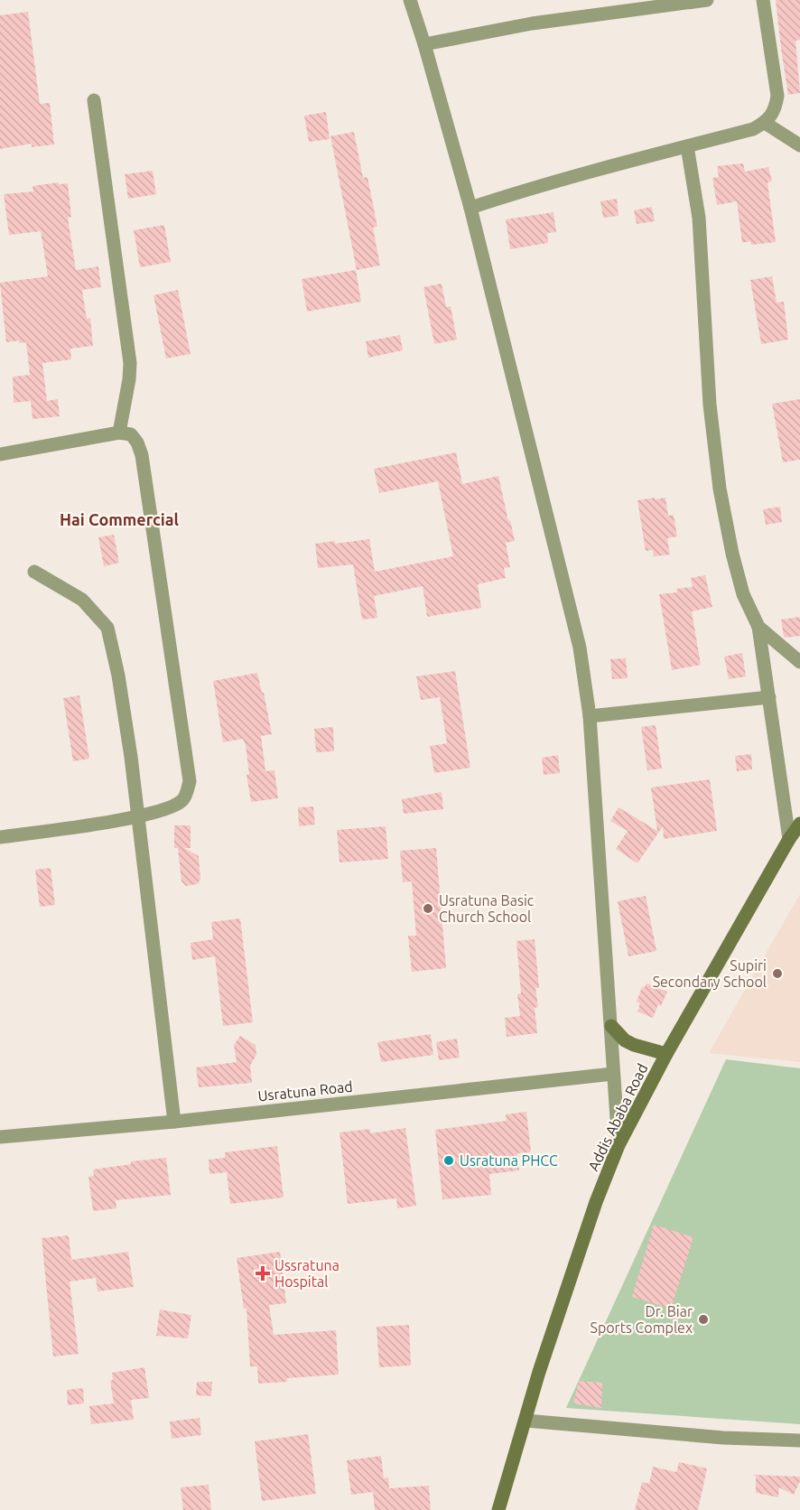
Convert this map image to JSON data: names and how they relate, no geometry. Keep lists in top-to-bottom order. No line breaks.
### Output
{"streets":{"main road":["Addis Ababa Road"],"street":["Usratuna Road"]},"districts":["Hai Commercial"],"places":{"other":["Usratuna Basic Church School","Supiri Secondary School","Usratuna PHCC","Dr. Biar Sports Complex"],"health":["Ussratuna Hospital"]}}
